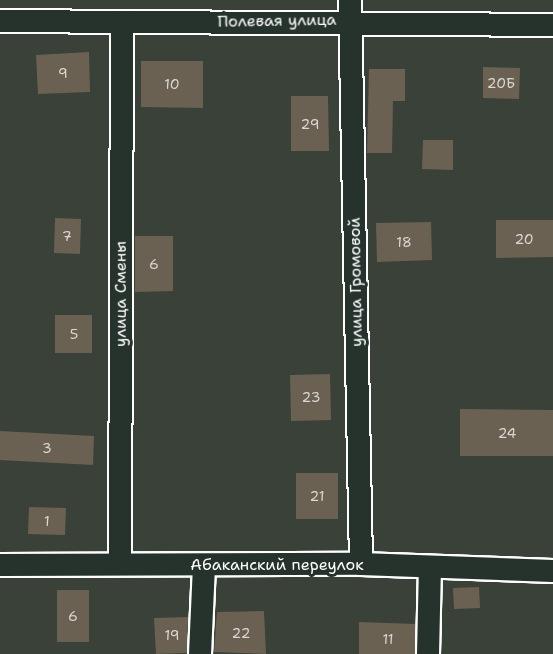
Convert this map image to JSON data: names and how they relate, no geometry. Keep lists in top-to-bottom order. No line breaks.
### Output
{"streets":{"street":["Полевая улица","улица Громовой","улица Смены","Абаканский переулок"]},"crossings":[["Полевая улица","улица Громовой"],["Полевая улица","улица Смены"],["улица Громовой","Абаканский переулок"],["улица Смены","Абаканский переулок"]],"house_numbers":["9","20Б","10","29","7","20","18","6","5","23","24","3","21","1","6","22","19","11"]}
